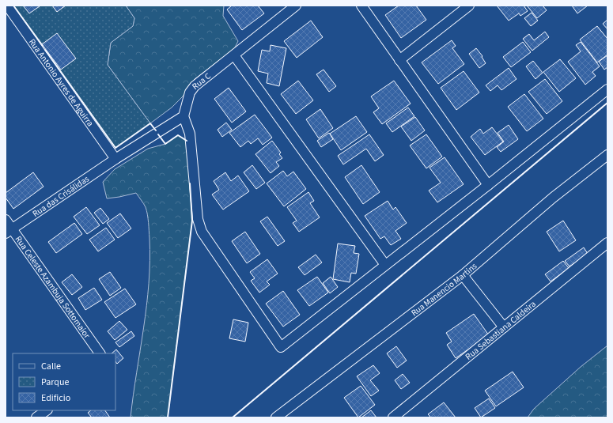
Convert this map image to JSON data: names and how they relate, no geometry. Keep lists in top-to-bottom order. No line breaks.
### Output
{"streets":{"street":["Rua C","Rua Antonio Ayres de Aguirra","Rua das Crisálidas","Rua Celeste Azambuja Sottomaior","Rua Manencio Martins","Rua Sebastiana Caldeira"]},"crossings":[["Rua Antonio Ayres de Aguirra","Rua das Crisálidas"],["Rua das Crisálidas","Rua Celeste Azambuja Sottomaior"]],"legend":["Calle","Parque","Edificio"]}
